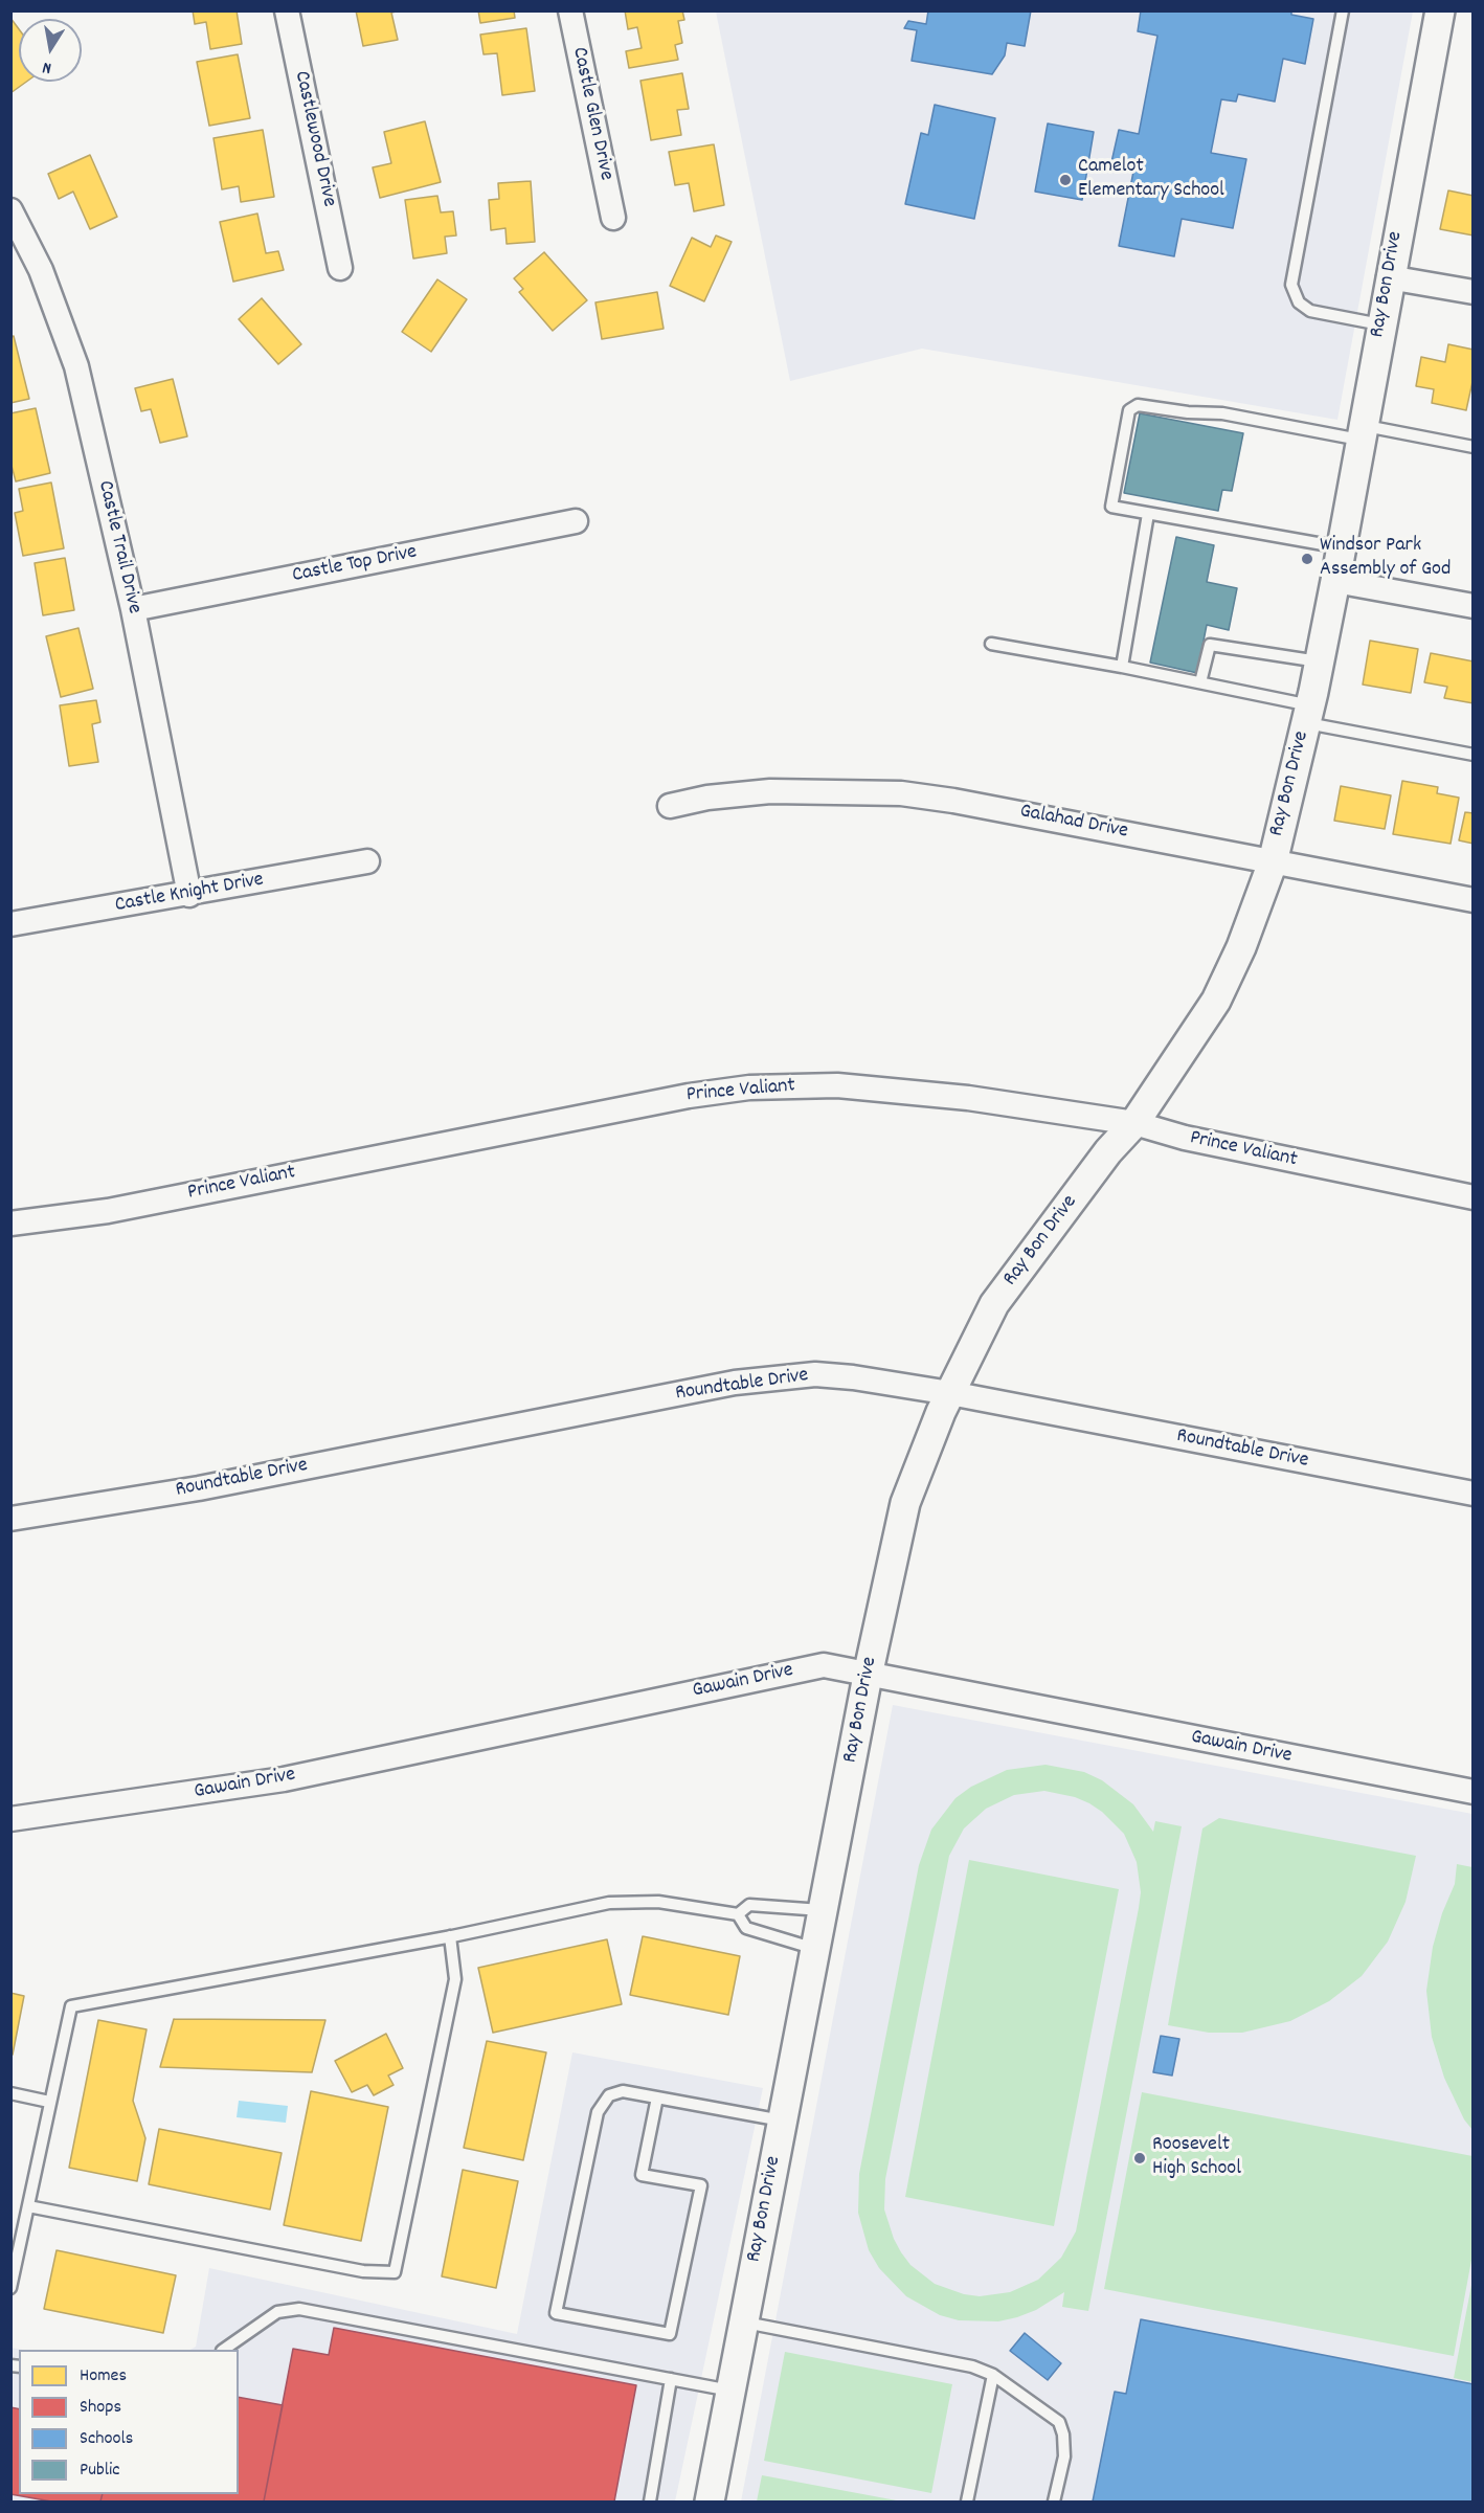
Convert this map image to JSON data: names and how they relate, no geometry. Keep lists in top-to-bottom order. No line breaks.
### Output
{"streets":{"street":["Castle Glen Drive","Castlewood Drive","Ray Bon Drive","Castle Trail Drive","Castle Top Drive","Galahad Drive","Castle Knight Drive","Prince Valiant","Roundtable Drive","Gawain Drive"]},"crossings":[["Ray Bon Drive","Galahad Drive"],["Ray Bon Drive","Prince Valiant"],["Ray Bon Drive","Roundtable Drive"],["Ray Bon Drive","Gawain Drive"],["Castle Trail Drive","Castle Top Drive"],["Castle Trail Drive","Castle Knight Drive"]],"places":["Camelot Elementary School","Windsor Park Assembly of God","Roosevelt High School"],"legend":["Homes","Shops","Schools","Public"],"north":"bottom"}
